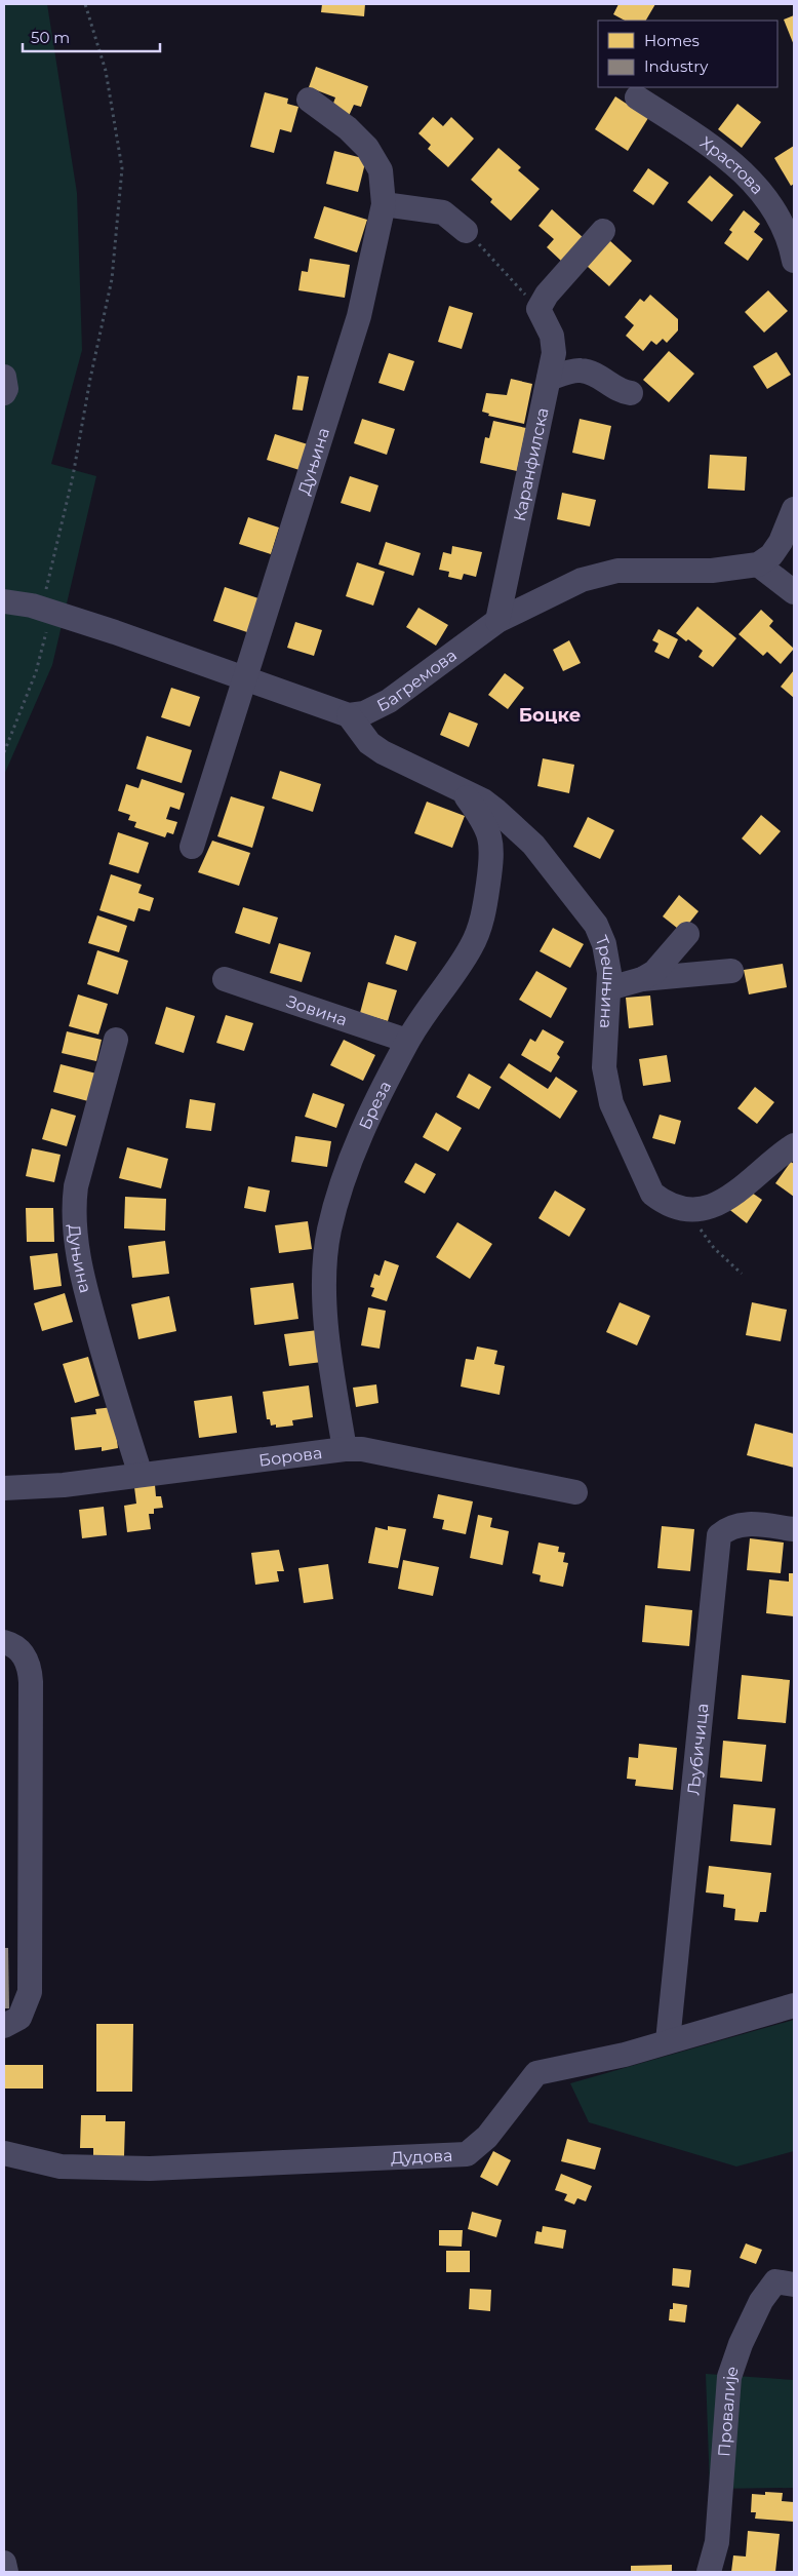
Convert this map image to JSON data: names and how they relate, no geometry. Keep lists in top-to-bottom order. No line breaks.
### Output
{"streets":{"street":["Храстова","Дуњина","Каранфилска","Багремова","Трешњина","Зовина","Бреза","Борова","Љубичица","Дудова","Провалије"]},"crossings":[["Дуњина","Борова"],["Каранфилска","Багремова"],["Багремова","Трешњина"],["Трешњина","Бреза"],["Зовина","Бреза"],["Бреза","Борова"],["Љубичица","Дудова"]],"districts":["Боцке"],"legend":["Homes","Industry"],"scale_bar":"50 m"}
